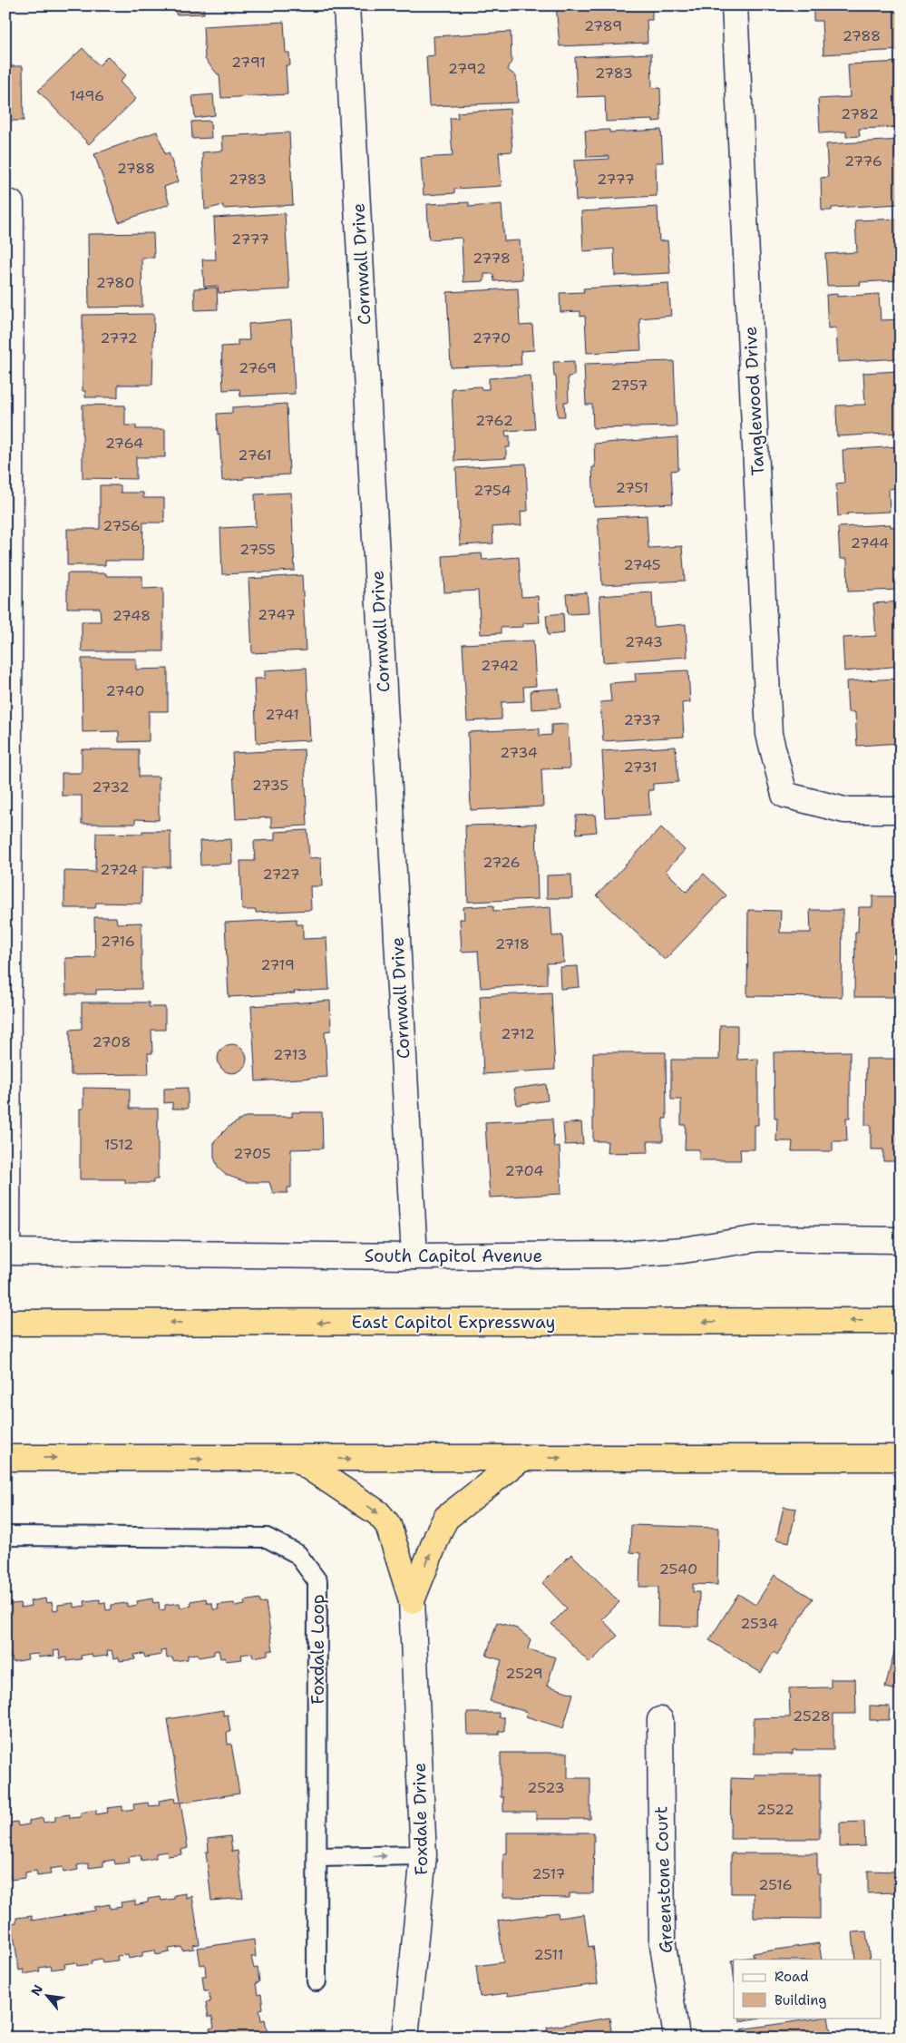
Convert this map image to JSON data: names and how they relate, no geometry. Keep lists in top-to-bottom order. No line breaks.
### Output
{"streets":{"highway":["East Capitol Expressway"],"street":["Cornwall Drive","Tanglewood Drive","South Capitol Avenue","Foxdale Drive","Greenstone Court"],"lane":["Foxdale Loop"]},"crossings":[["Cornwall Drive","South Capitol Avenue"]],"house_numbers":["2789","2788","2791","2792","2783","1496","2782","2776","2788","2783","2777","2777","2778","2780","2772","2770","2769","2757","2762","2764","2761","2751","2754","2756","2744","2755","2745","2747","2748","2743","2742","2740","2741","2737","2734","2731","2735","2732","2726","2724","2727","2716","2718","2719","2712","2708","2713","1512","2705","2704","2540","2534","2529","2528","2523","2522","2517","2516","2511"],"legend":["Road","Building"],"north":"top left"}
